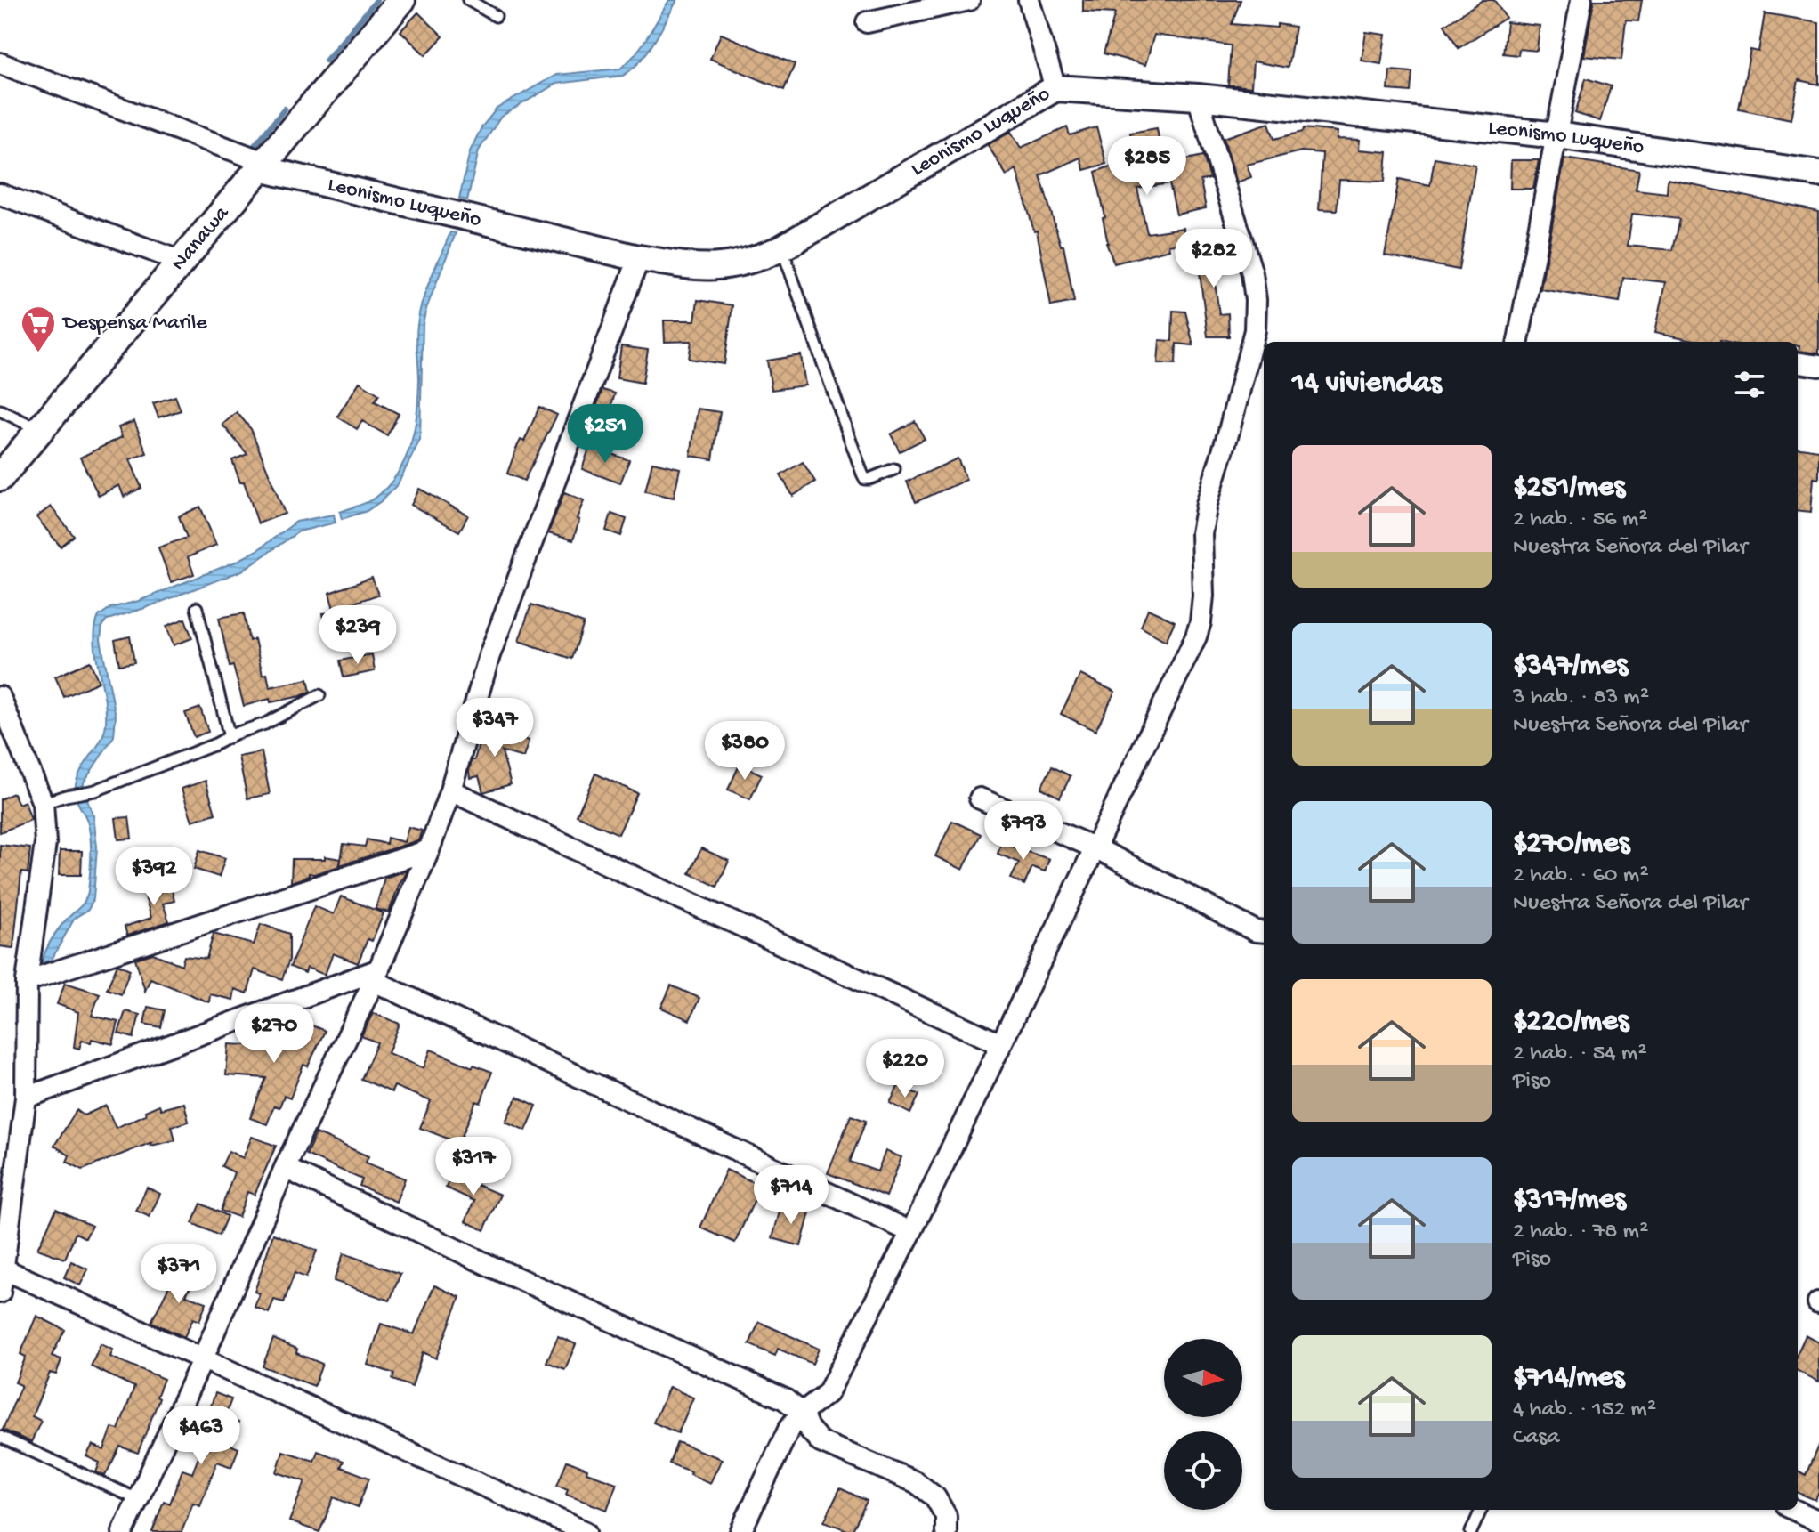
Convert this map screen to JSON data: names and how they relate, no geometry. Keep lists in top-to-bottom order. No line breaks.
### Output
{"streets":{"main road":["Nanawa"],"street":["Leonismo Luqueño"]},"crossings":[["Leonismo Luqueño","Nanawa"]],"places":{"supermarket":["Despensa Marile"]},"north":"right","page":{"price":["$285","$282","$251","$239","$347","$380","$793","$392","$270","$220","$317","$714","$371","$463"],"heading":"14 viviendas","list":[{"name":"$251/mes","note":"2 hab. · 56 m² · Nuestra Señora del Pilar"},{"name":"$347/mes","note":"3 hab. · 83 m² · Nuestra Señora del Pilar"},{"name":"$270/mes","note":"2 hab. · 60 m² · Nuestra Señora del Pilar"},{"name":"$220/mes","note":"2 hab. · 54 m² · Piso"},{"name":"$317/mes","note":"2 hab. · 78 m² · Piso"},{"name":"$714/mes","note":"4 hab. · 152 m² · Casa"}]}}
